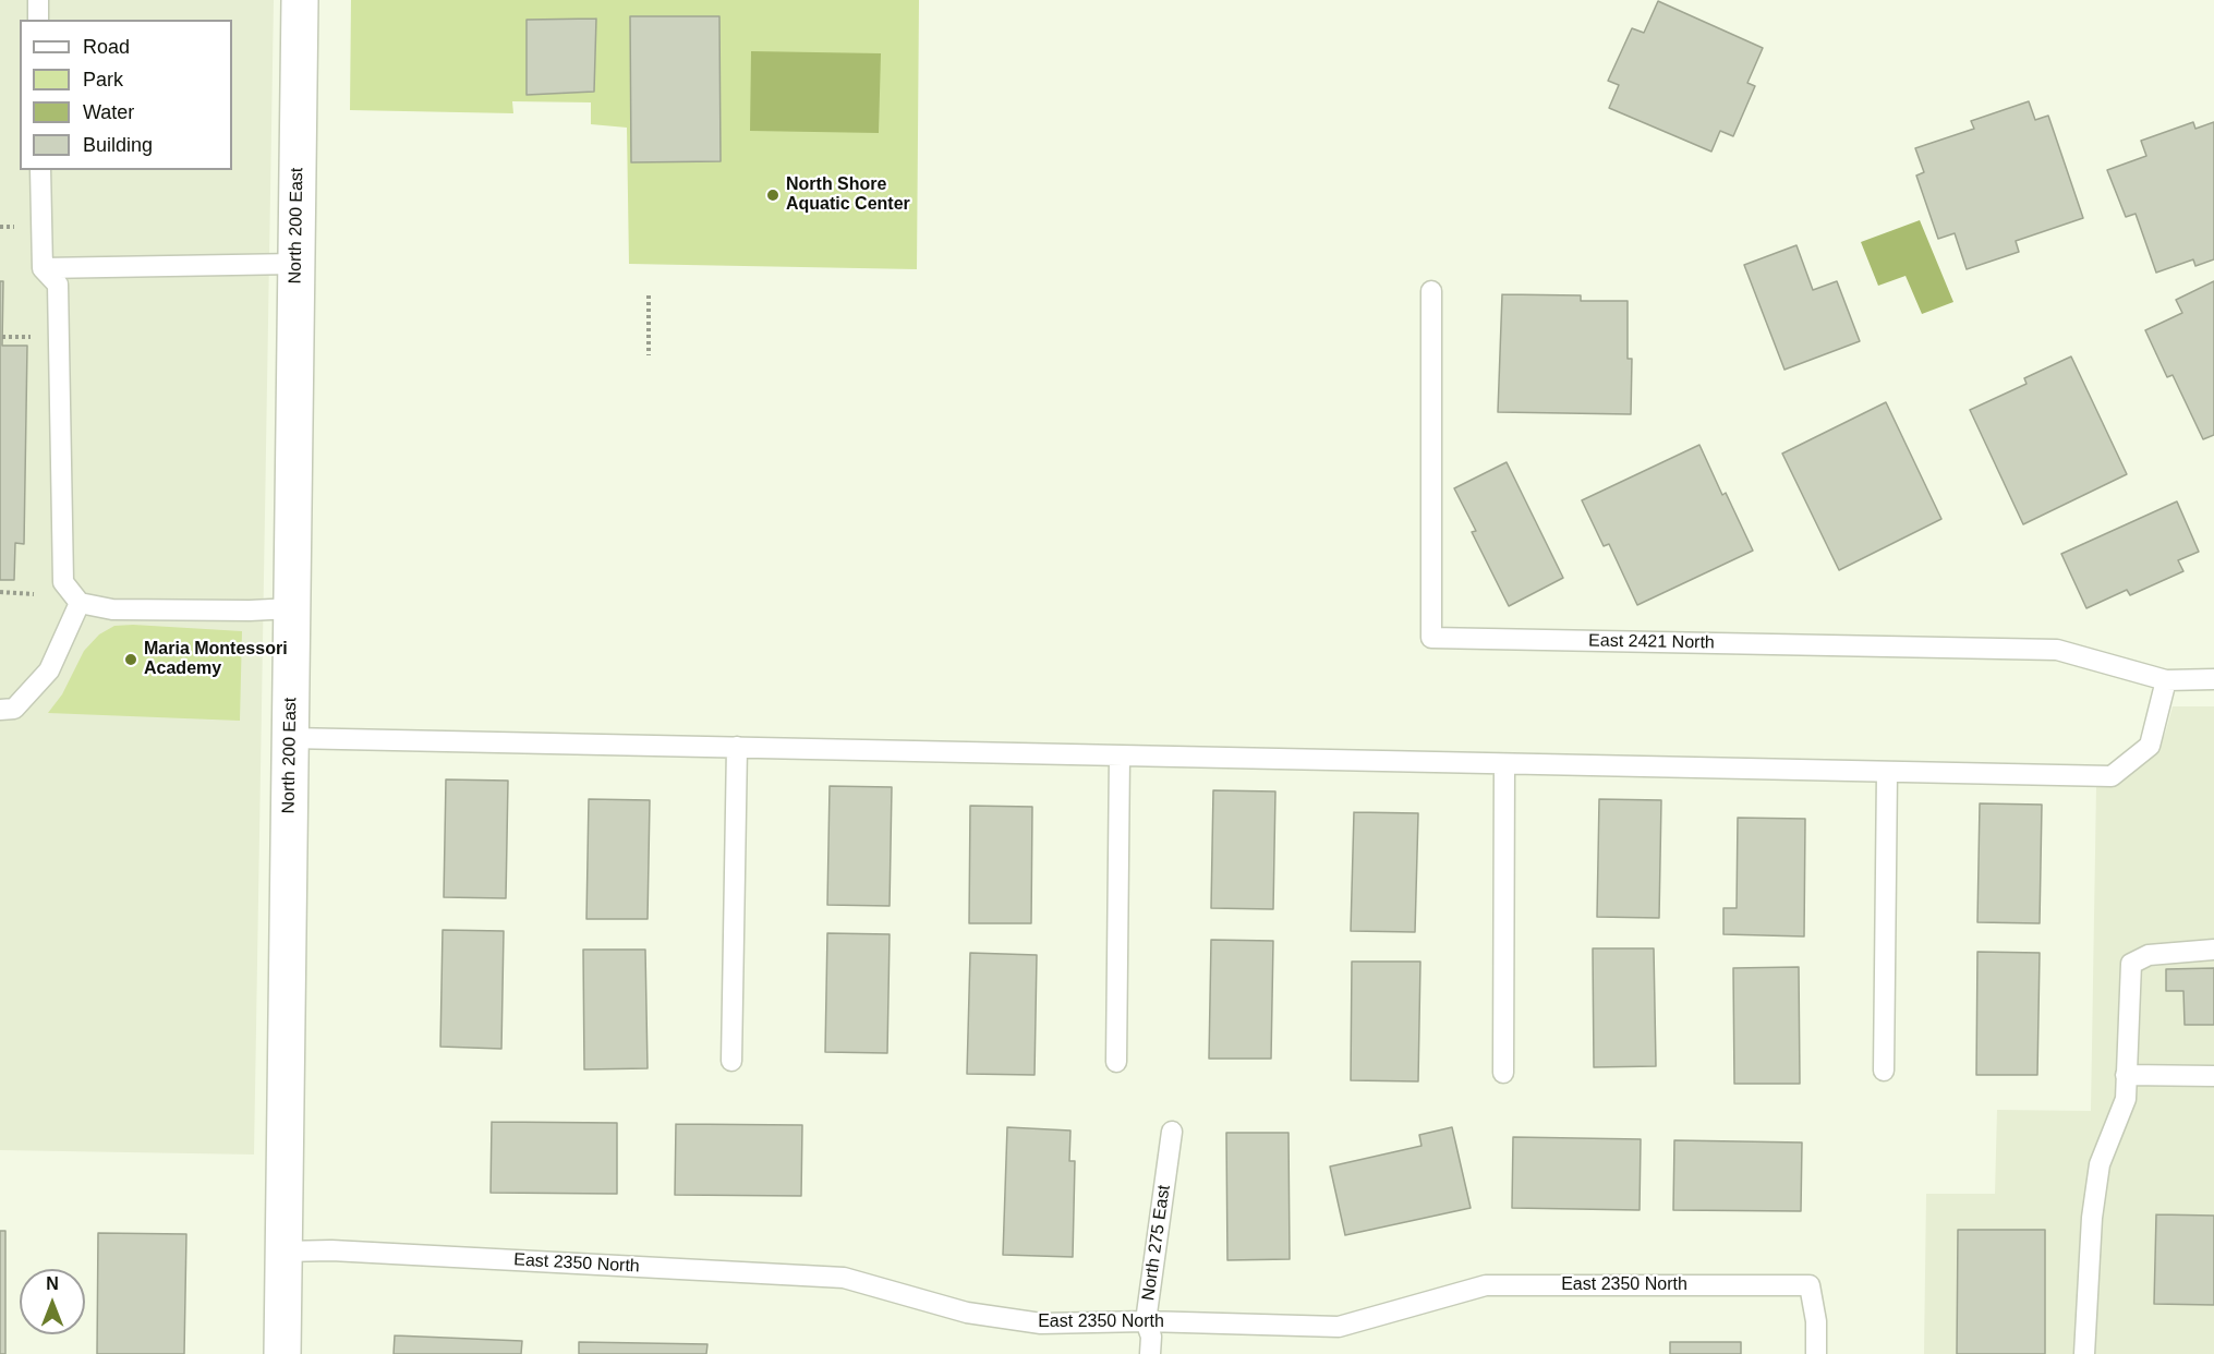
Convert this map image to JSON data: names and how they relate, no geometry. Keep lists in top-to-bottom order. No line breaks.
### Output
{"streets":{"street":["North 200 East"],"lane":["East 2421 North","North 275 East","East 2350 North"]},"crossings":[["North 200 East","East 2350 North"],["North 275 East","East 2350 North"]],"places":["North Shore Aquatic Center","Maria Montessori Academy"],"legend":["Road","Park","Water","Building"],"north":"top"}
